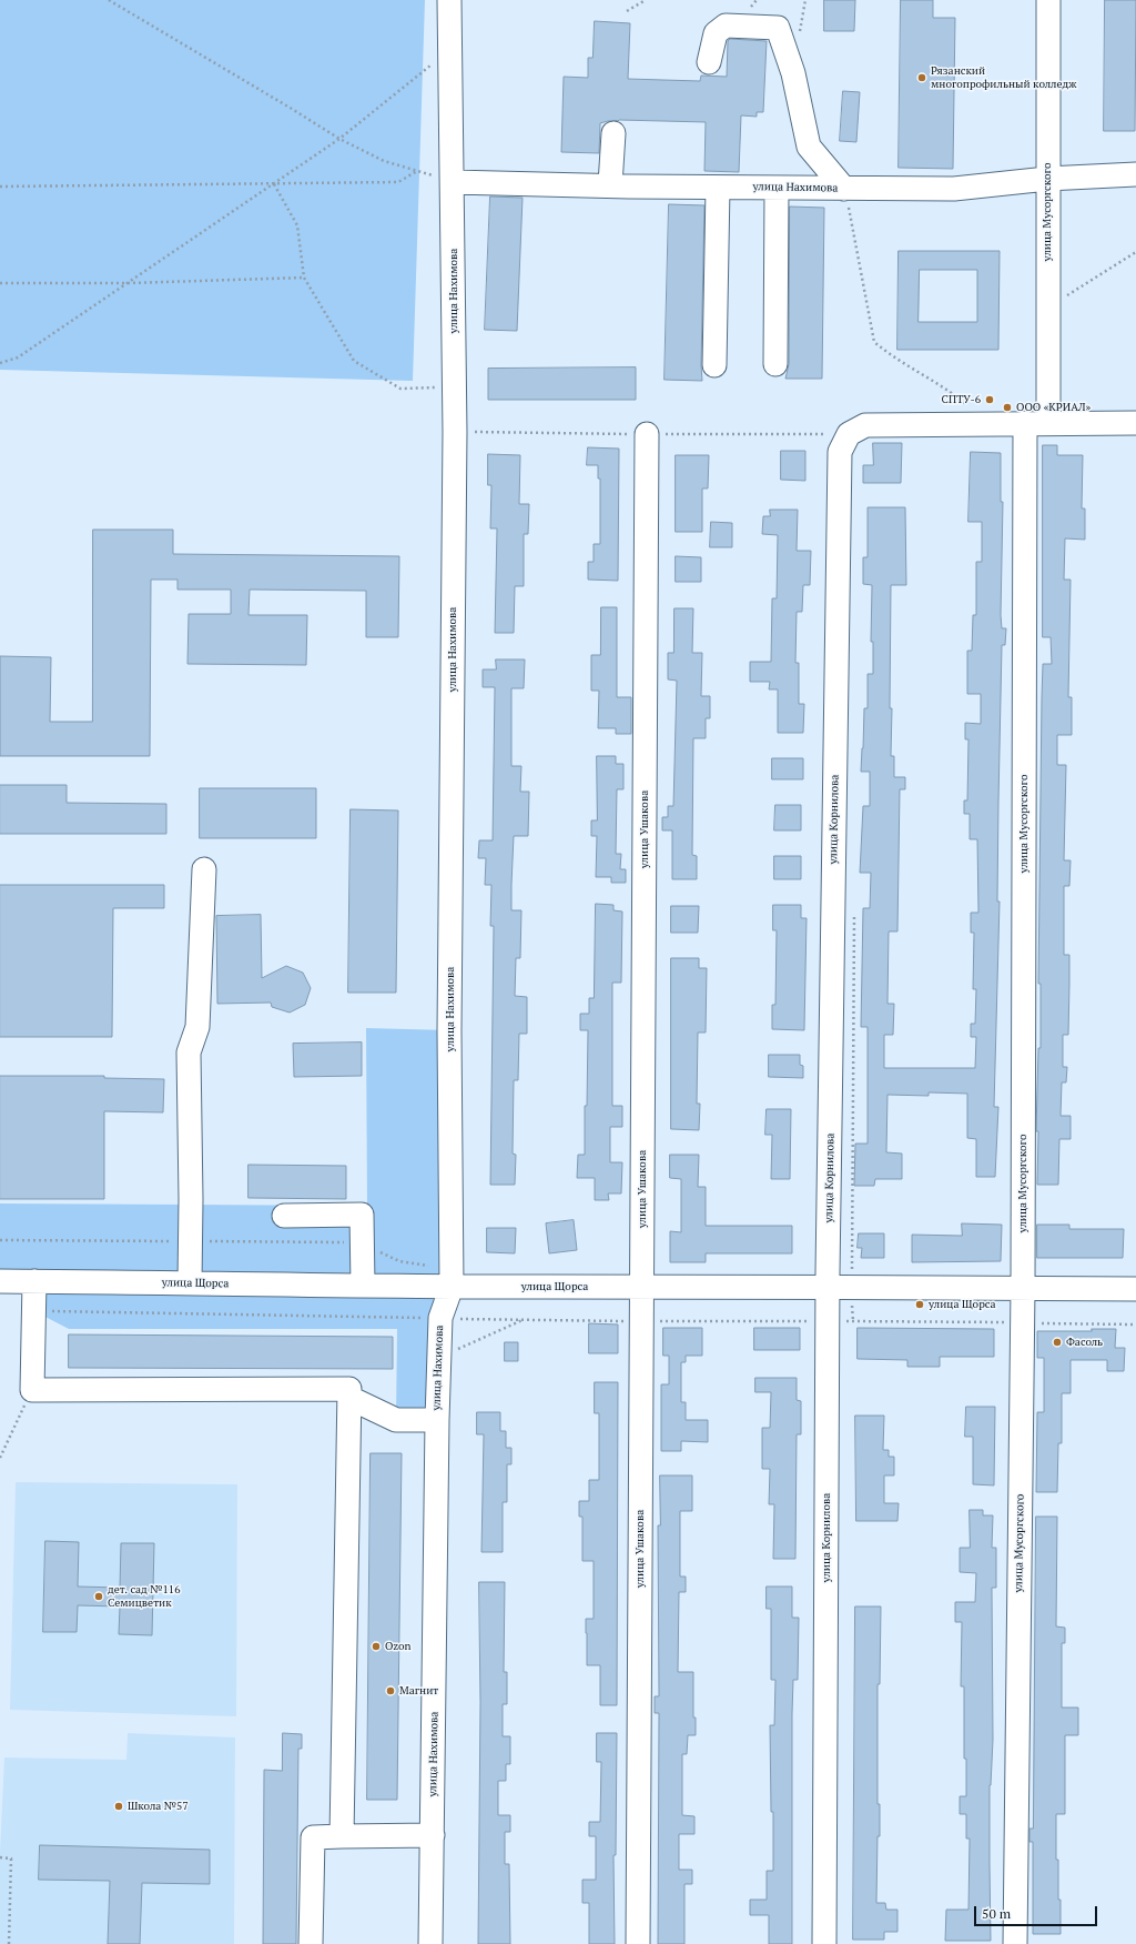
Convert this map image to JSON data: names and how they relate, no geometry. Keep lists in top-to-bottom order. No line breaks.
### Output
{"streets":{"street":["улица Нахимова","улица Мусоргского","улица Корнилова","улица Ушакова","улица Щорса"]},"crossings":[["улица Нахимова","улица Мусоргского"],["улица Нахимова","улица Щорса"],["улица Мусоргского","улица Щорса"],["улица Корнилова","улица Щорса"],["улица Ушакова","улица Щорса"]],"places":["Рязанский многопрофильный колледж","СПТУ-6","ООО «КРИАЛ»","улица Щорса","Фасоль","дет. сад №116 Семицветик","Ozon","Магнит","Школа №57"],"scale_bar":"50 m"}
